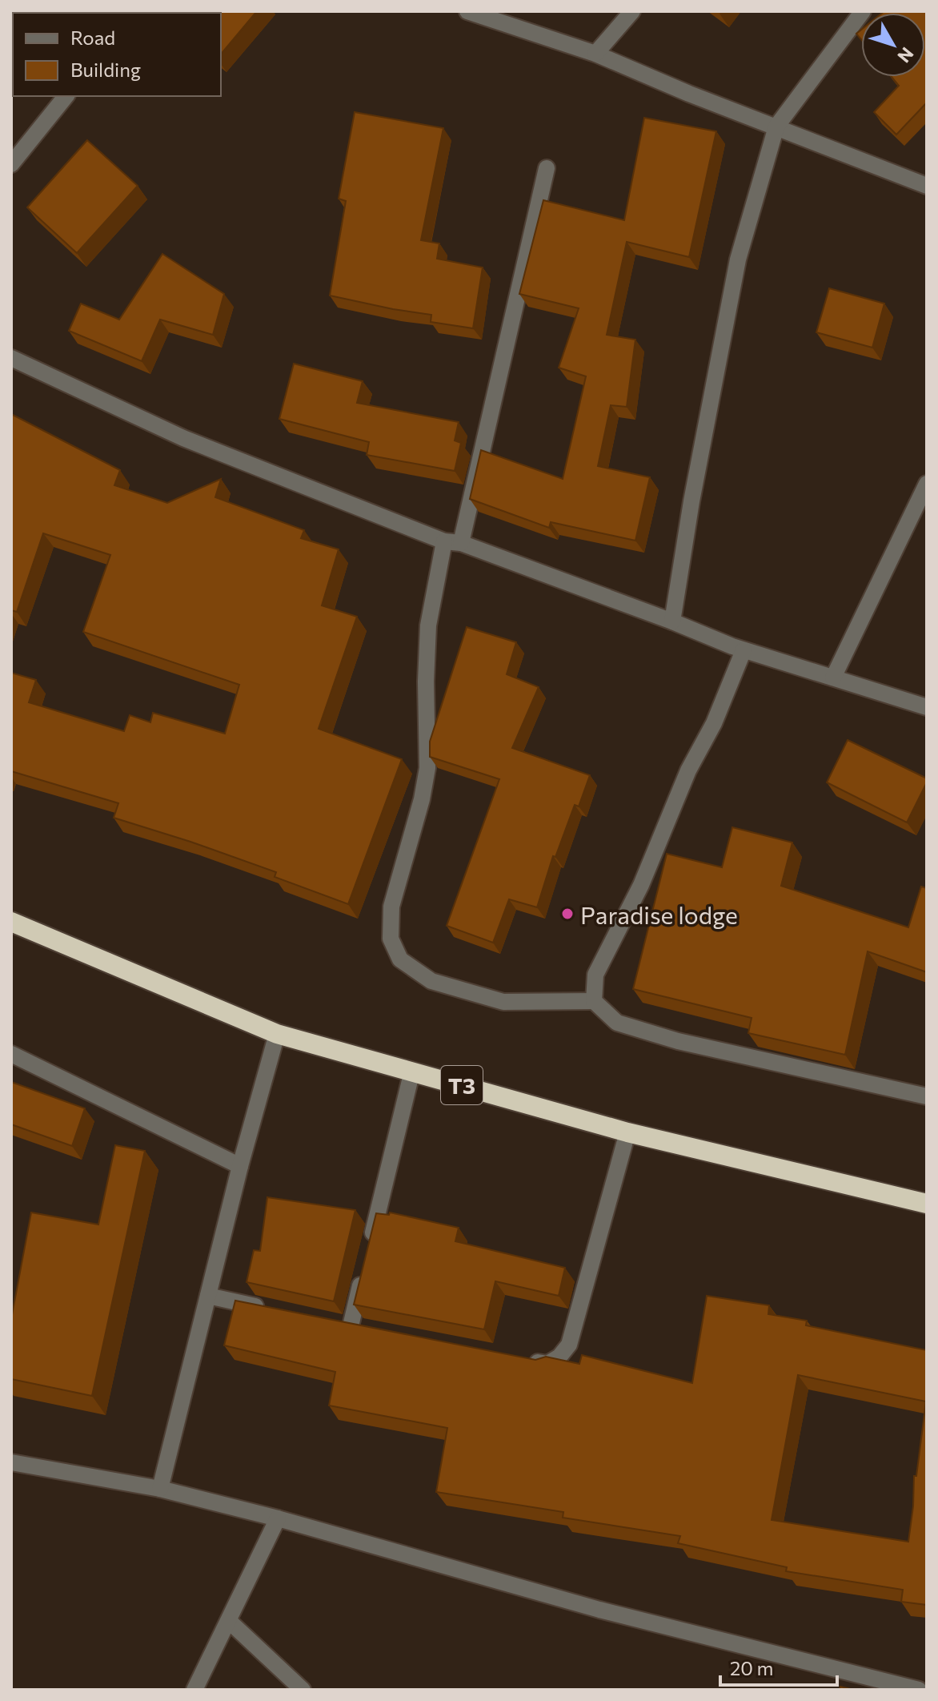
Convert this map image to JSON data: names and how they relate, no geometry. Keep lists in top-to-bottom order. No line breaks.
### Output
{"streets":{"highway":["T3"]},"places":["Paradise lodge"],"legend":["Road","Building"],"scale_bar":"20 m","north":"bottom right"}
